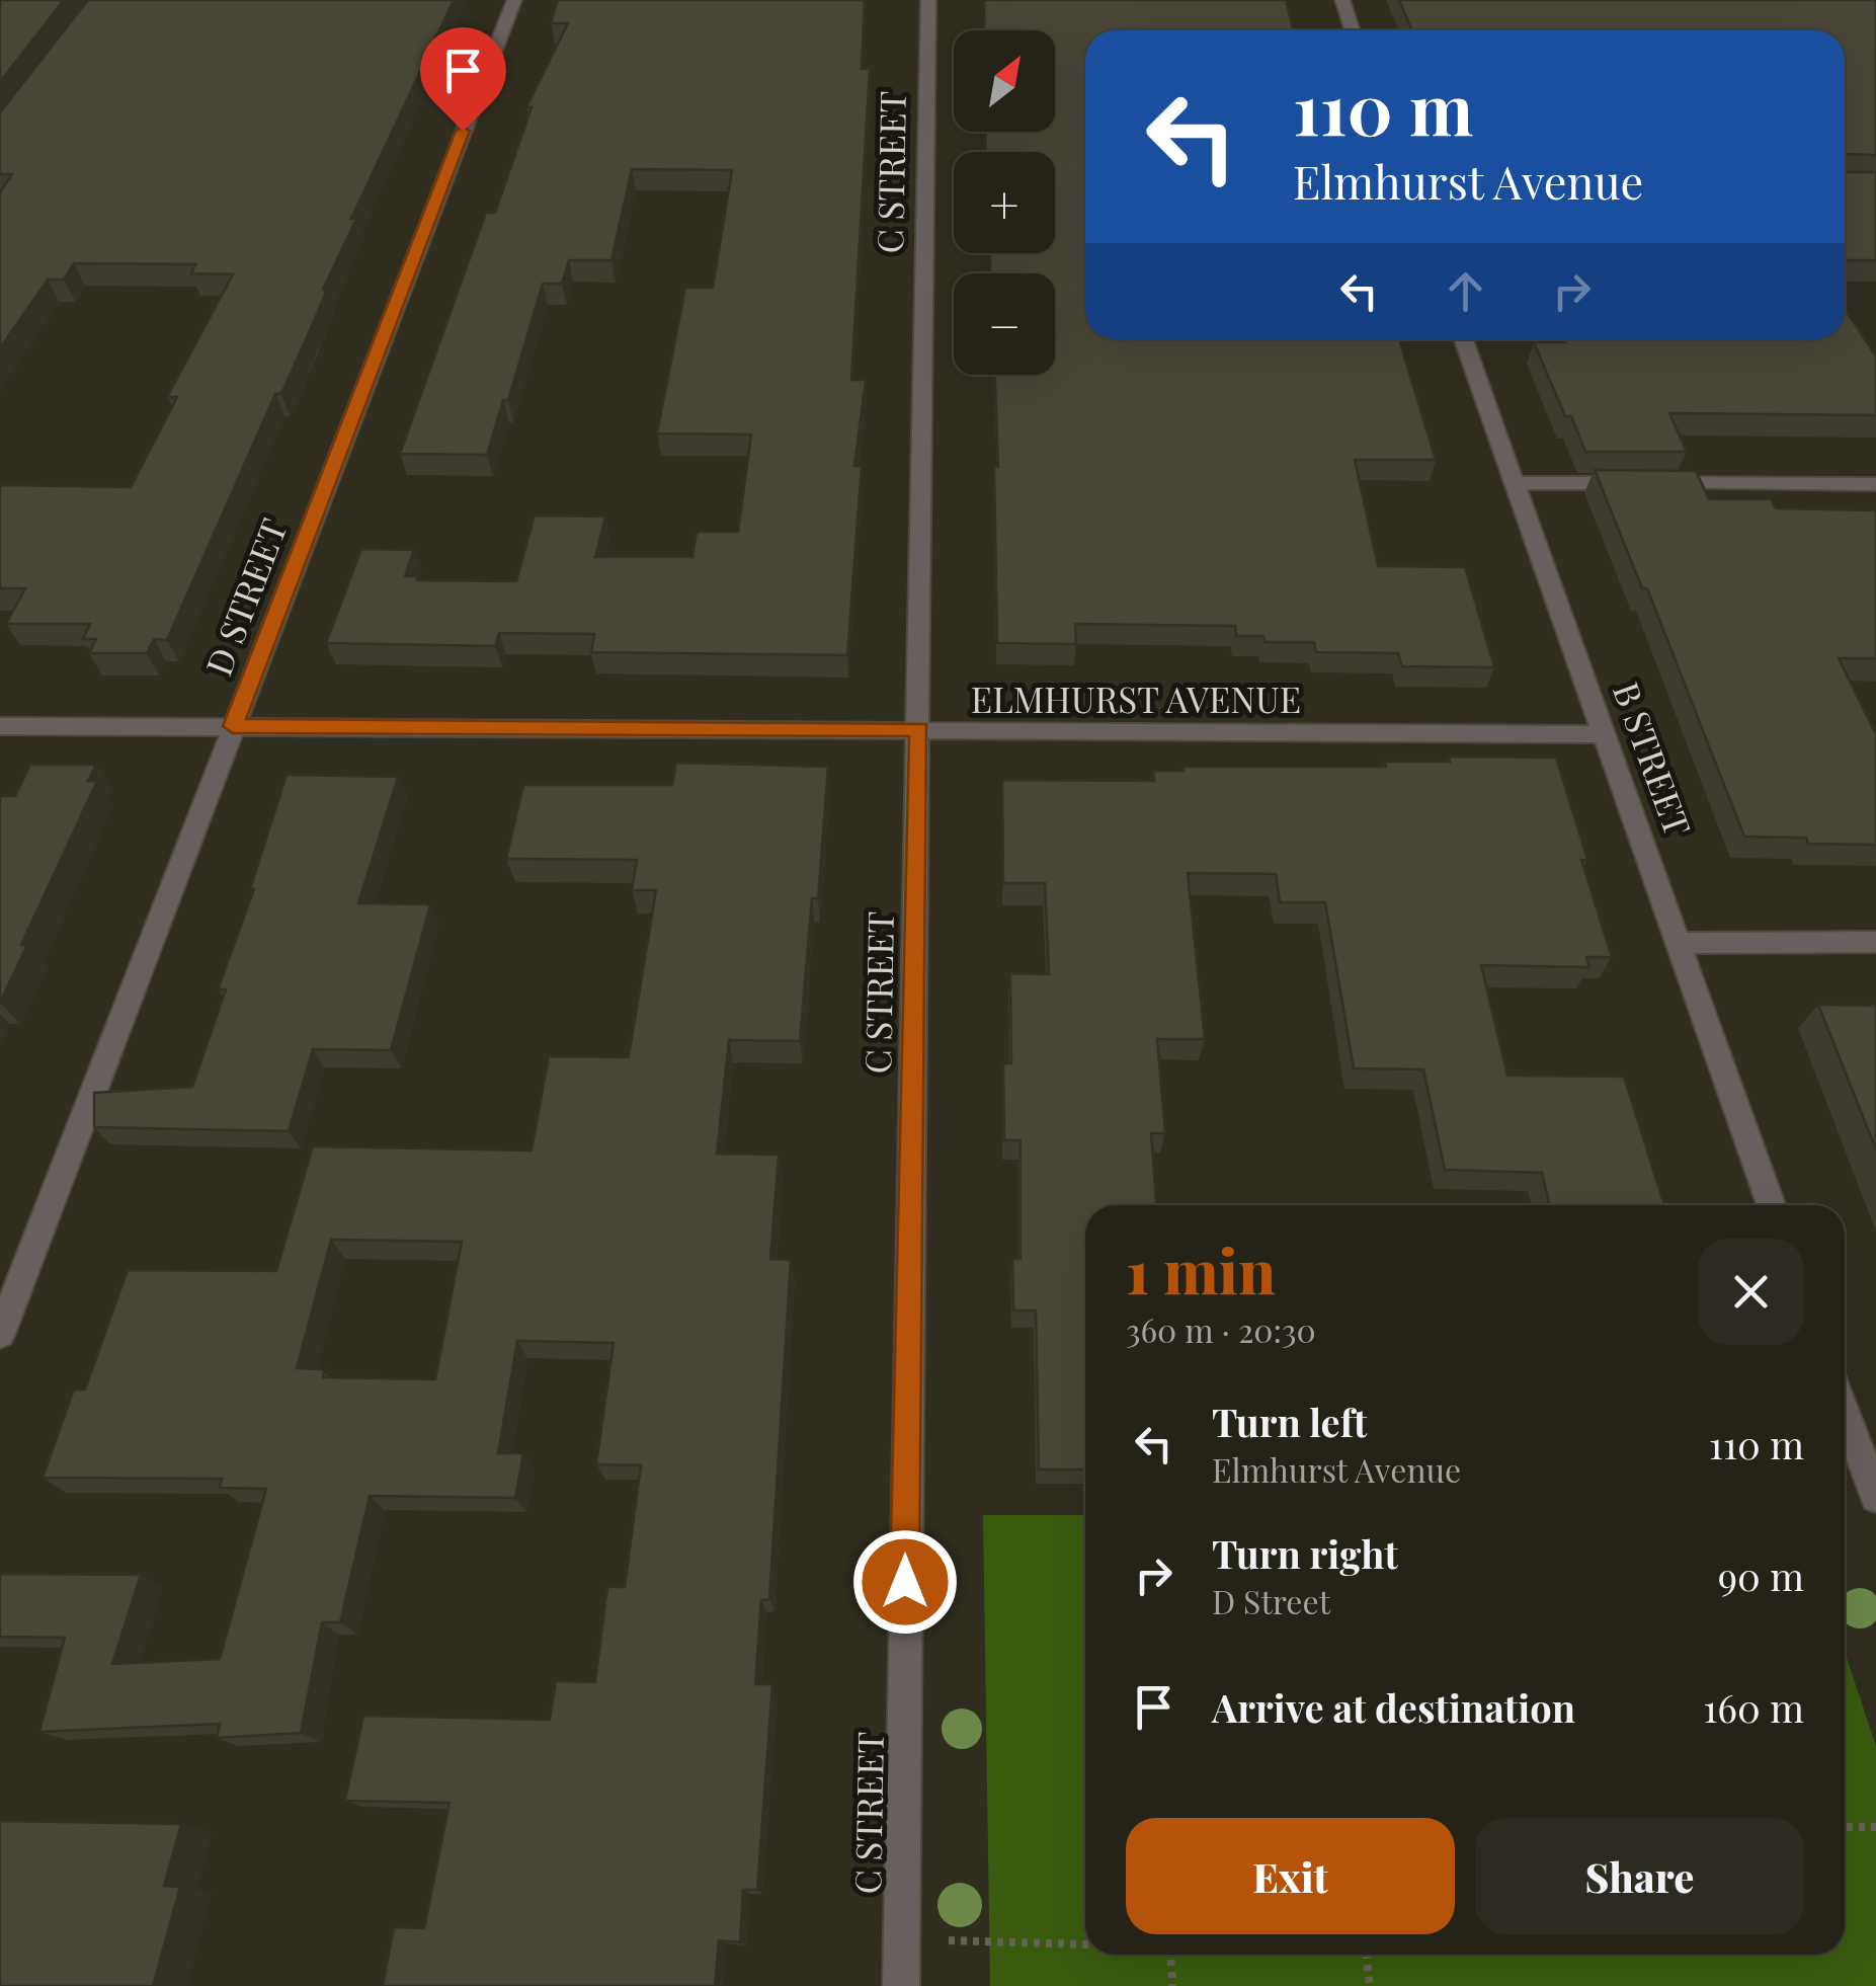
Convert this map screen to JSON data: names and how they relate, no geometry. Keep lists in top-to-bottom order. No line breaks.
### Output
{"streets":{"street":["C STREET","D STREET","ELMHURST AVENUE","B STREET"]},"crossings":[["C STREET","ELMHURST AVENUE"],["D STREET","ELMHURST AVENUE"],["ELMHURST AVENUE","B STREET"]],"north":"top right","page":{"map_buttons":["+","−"],"turn":["110 m","Elmhurst Avenue"],"heading":["1 min","360 m · 20:30"],"list":[{"name":"Turn left","note":"Elmhurst Avenue","value":"110 m"},{"name":"Turn right","note":"D Street","value":"90 m"},{"name":"Arrive at destination","value":"160 m"}],"buttons":["Exit","Share"]}}
